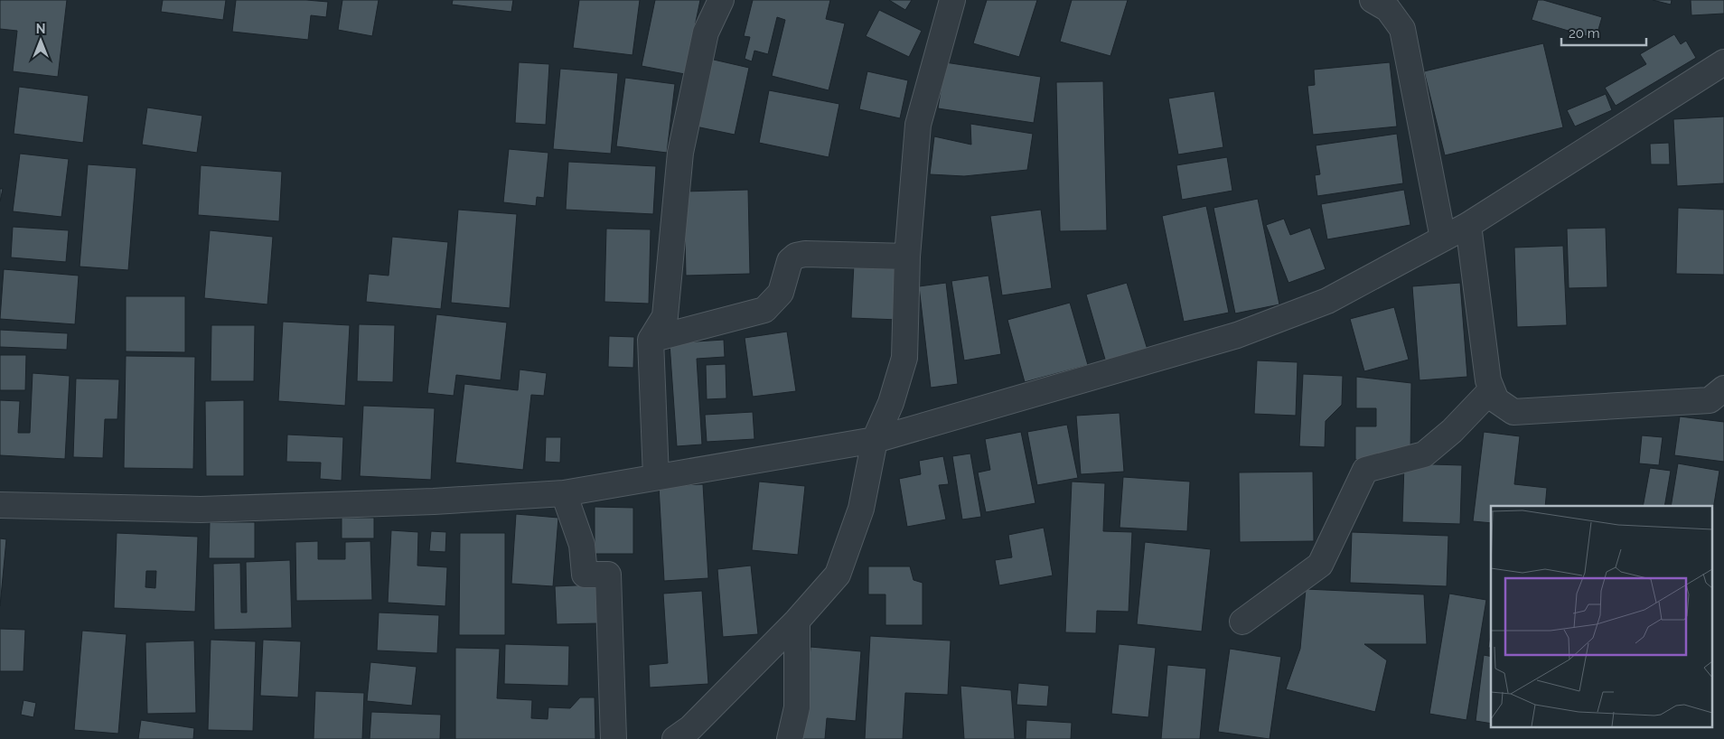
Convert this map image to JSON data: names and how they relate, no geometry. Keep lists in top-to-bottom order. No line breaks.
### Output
{"scale_bar":"20 m","north":"top"}
